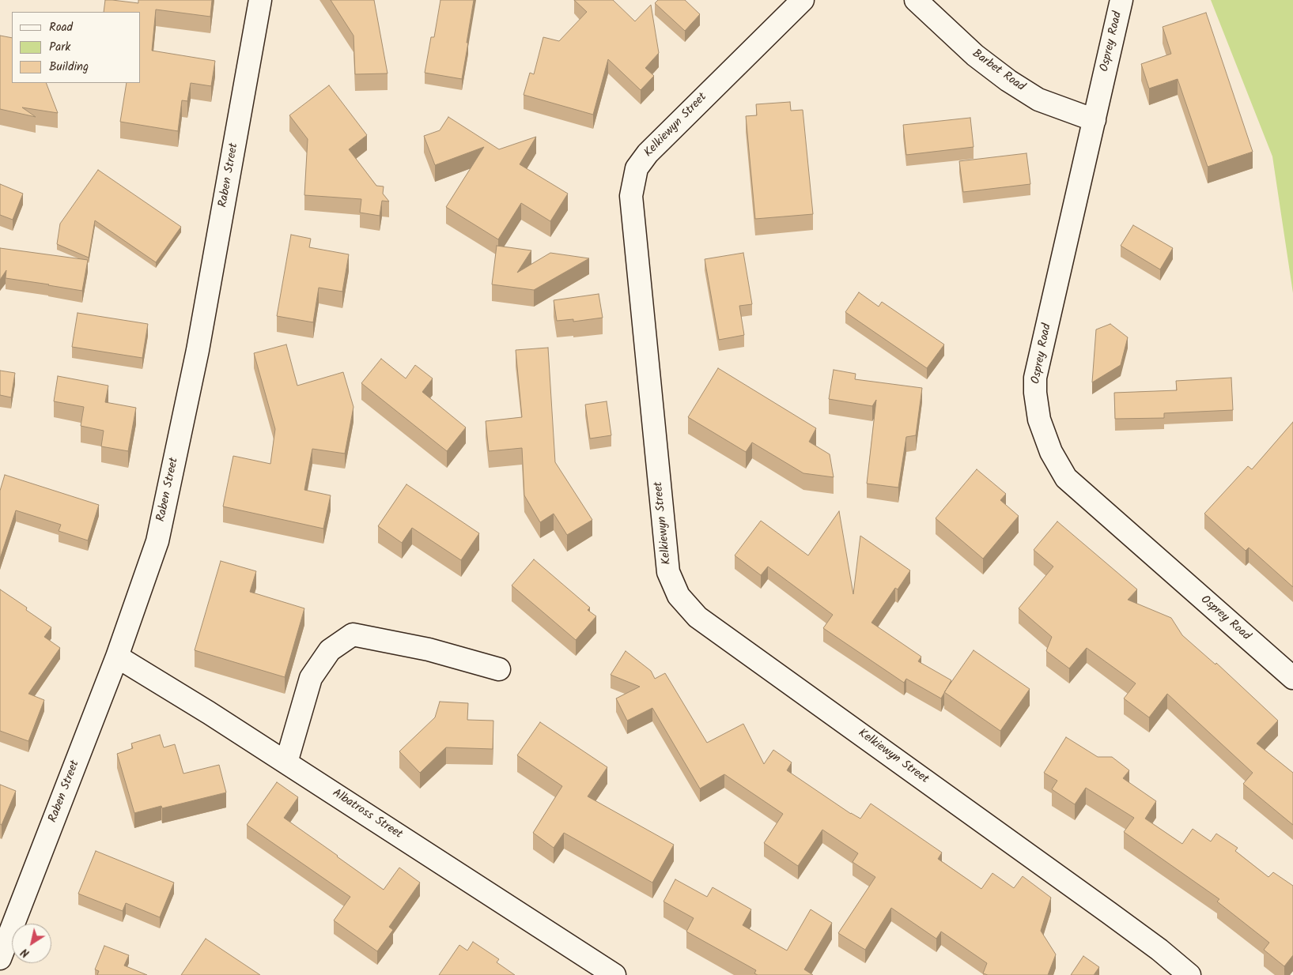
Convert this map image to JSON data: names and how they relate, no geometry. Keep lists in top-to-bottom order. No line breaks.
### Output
{"streets":{"street":["Osprey Road","Barbet Road","Kelkiewyn Street","Raben Street","Albatross Street"]},"crossings":[["Osprey Road","Barbet Road"],["Raben Street","Albatross Street"]],"legend":["Road","Park","Building"],"north":"bottom left"}
